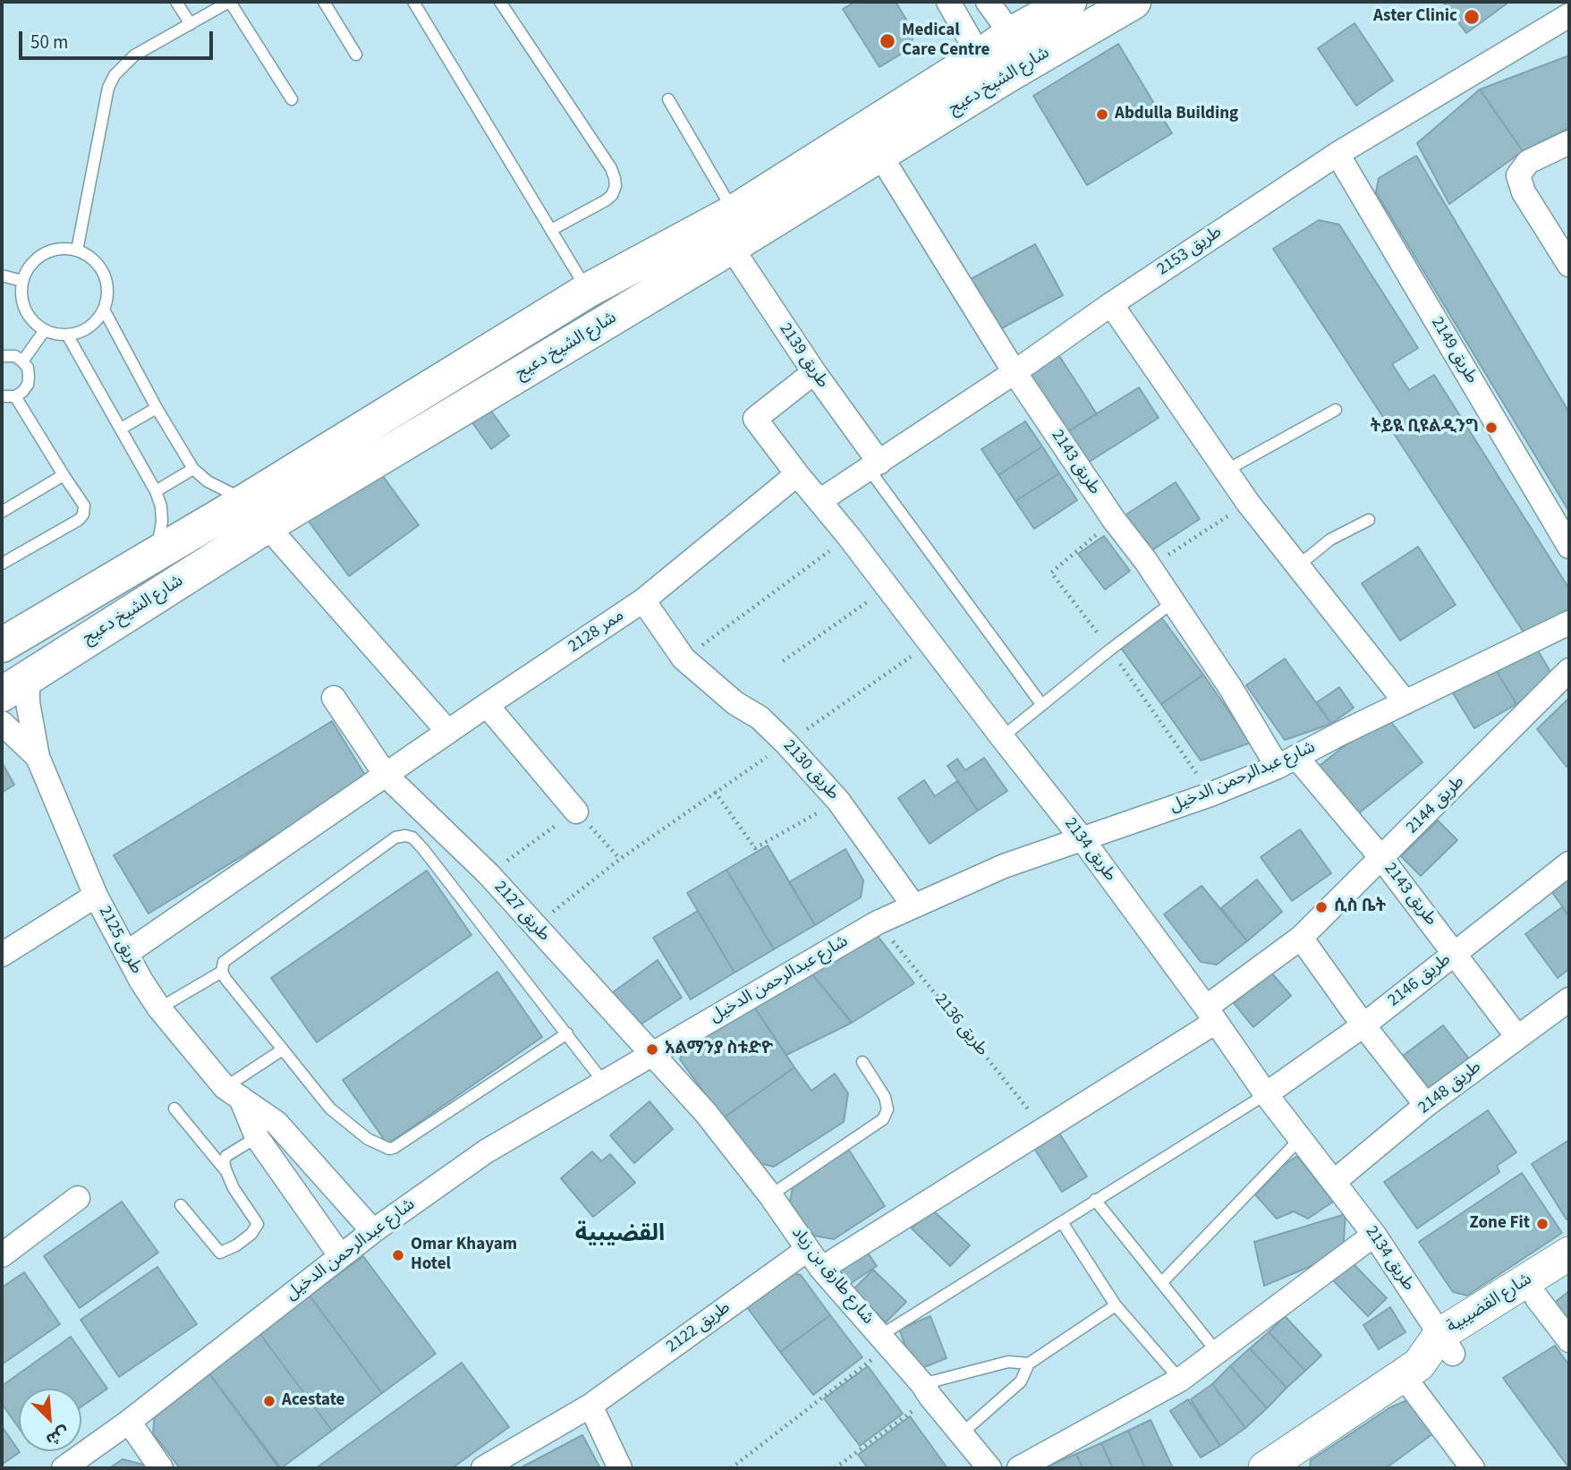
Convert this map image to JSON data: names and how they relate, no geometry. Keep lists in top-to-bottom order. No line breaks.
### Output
{"streets":{"main road":["شارع الشيخ دعيج"],"street":["طريق 2153","طريق 2149","طريق 2139","طريق 2143","ممر 2128","طريق 2130","شارع عبدالرحمن الدخيل","طريق 2144","طريق 2134","طريق 2127","طريق 2125","طريق 2146","طريق 2148","شارع طارق بن زياد","شارع القضيبية","طريق 2122"],"path":["طريق 2136"]},"crossings":[["شارع الشيخ دعيج","طريق 2139"],["شارع الشيخ دعيج","طريق 2143"],["شارع الشيخ دعيج","طريق 2125"],["طريق 2153","طريق 2149"],["طريق 2153","طريق 2139"],["طريق 2153","طريق 2143"],["طريق 2153","طريق 2134"],["طريق 2139","طريق 2134"],["طريق 2143","شارع عبدالرحمن الدخيل"],["طريق 2143","طريق 2144"],["طريق 2143","طريق 2146"],["طريق 2143","طريق 2148"],["ممر 2128","طريق 2130"],["ممر 2128","طريق 2134"],["ممر 2128","طريق 2127"],["طريق 2130","شارع عبدالرحمن الدخيل"],["شارع عبدالرحمن الدخيل","طريق 2134"],["شارع عبدالرحمن الدخيل","طريق 2127"],["شارع عبدالرحمن الدخيل","طريق 2125"],["شارع عبدالرحمن الدخيل","طريق 2136"],["شارع عبدالرحمن الدخيل","شارع طارق بن زياد"],["طريق 2144","طريق 2134"],["طريق 2134","طريق 2146"],["طريق 2134","طريق 2148"],["طريق 2134","شارع القضيبية"],["طريق 2127","شارع طارق بن زياد"],["شارع طارق بن زياد","طريق 2122"]],"districts":["القضيبية"],"places":["Aster Clinic","Medical Care Centre","Abdulla Building","ትይዪ ቢዩልዲንግ","ሲስ ቤት","አልማንያ ስቱድዮ","Zone Fit","Omar Khayam Hotel","Acestate"],"scale_bar":"50 m","north":"bottom right"}
